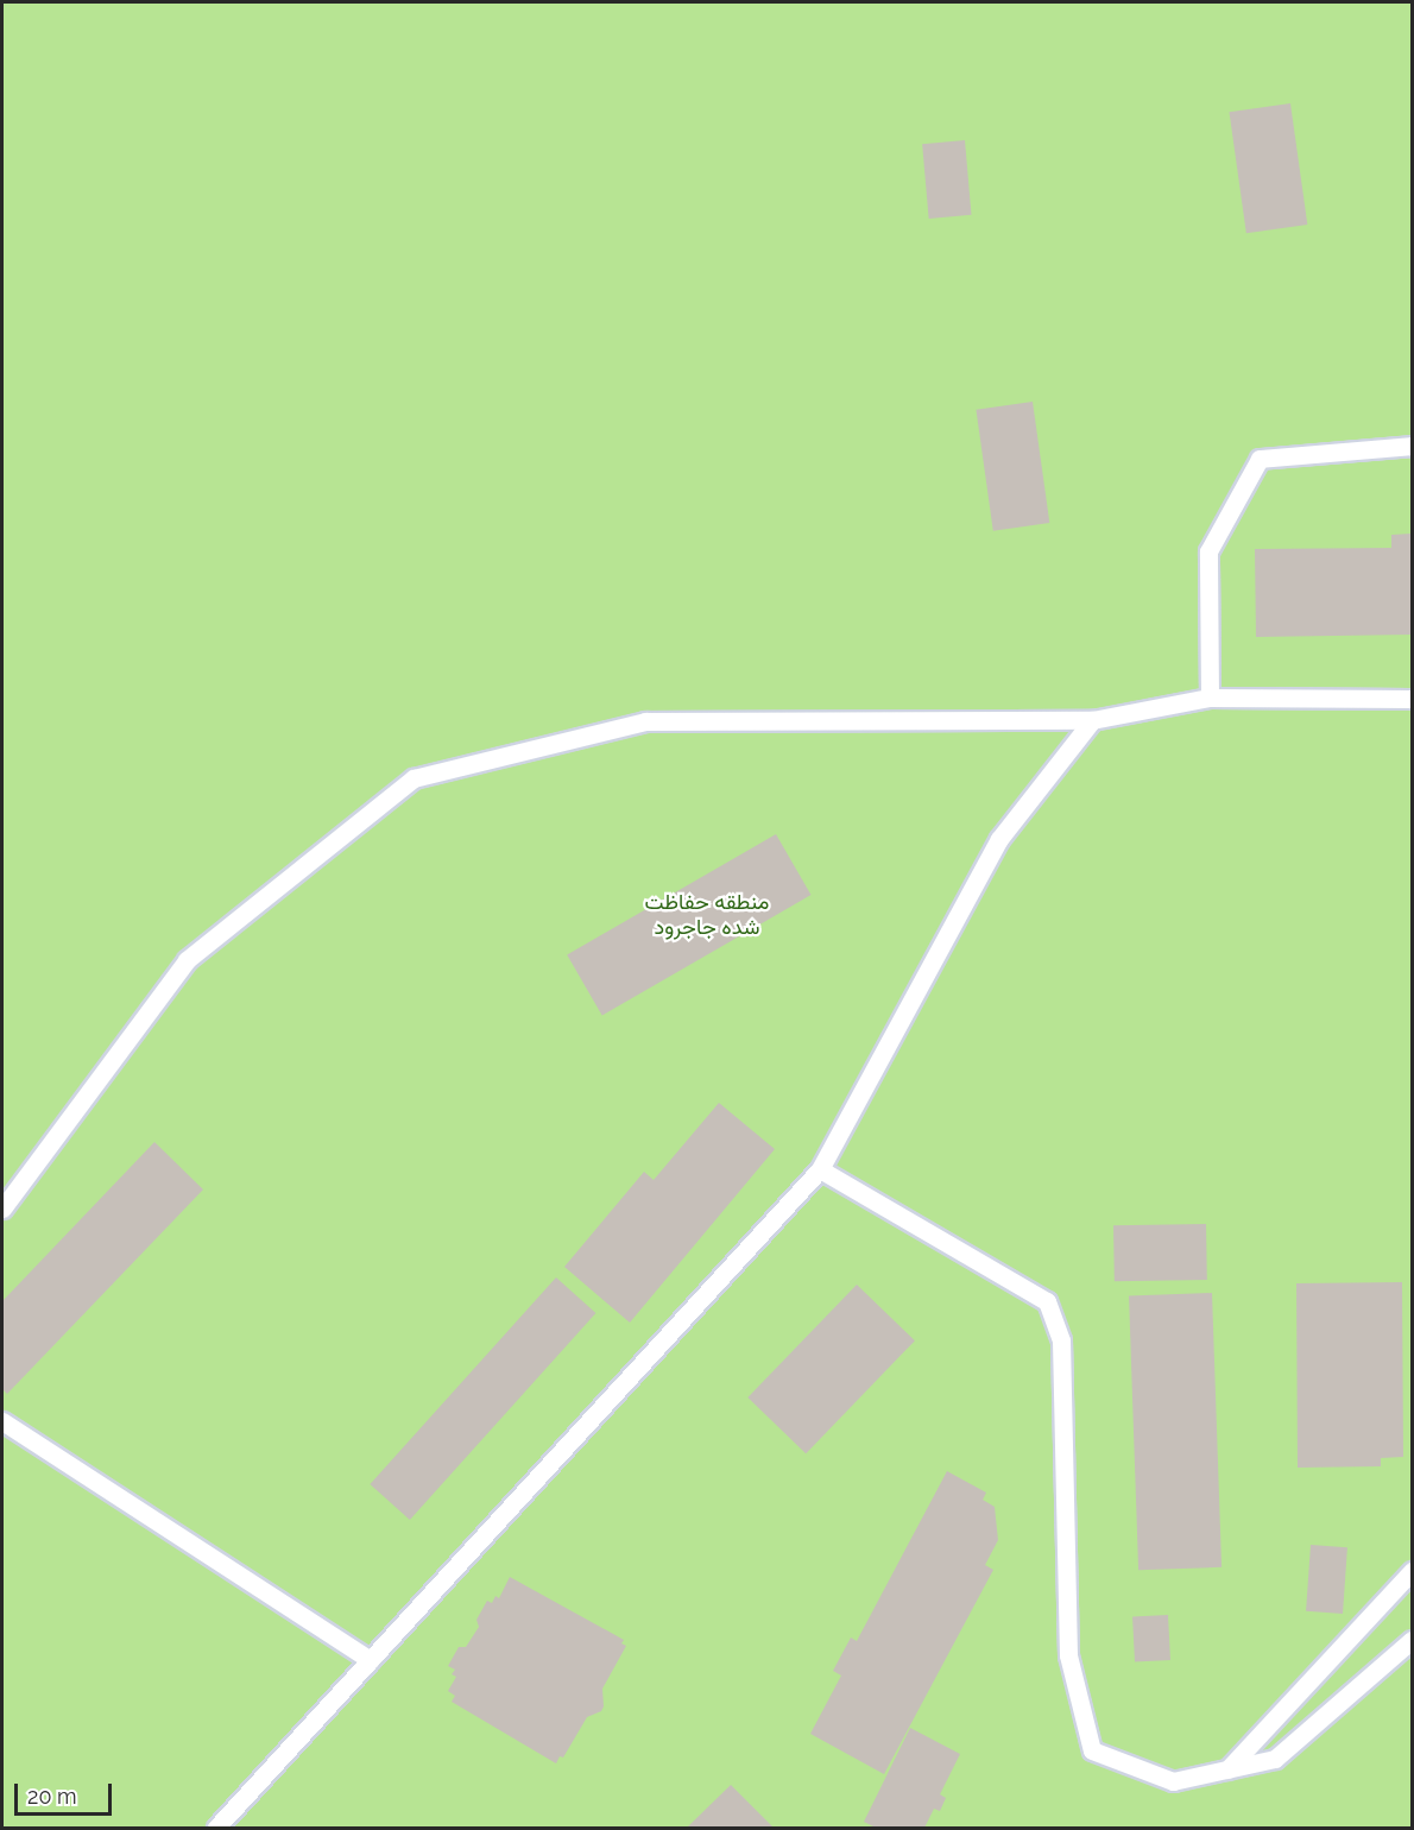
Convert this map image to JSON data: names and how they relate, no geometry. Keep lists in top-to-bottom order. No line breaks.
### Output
{"parks":["منطقه حفاظت شده جاجرود"],"scale_bar":"20 m"}
